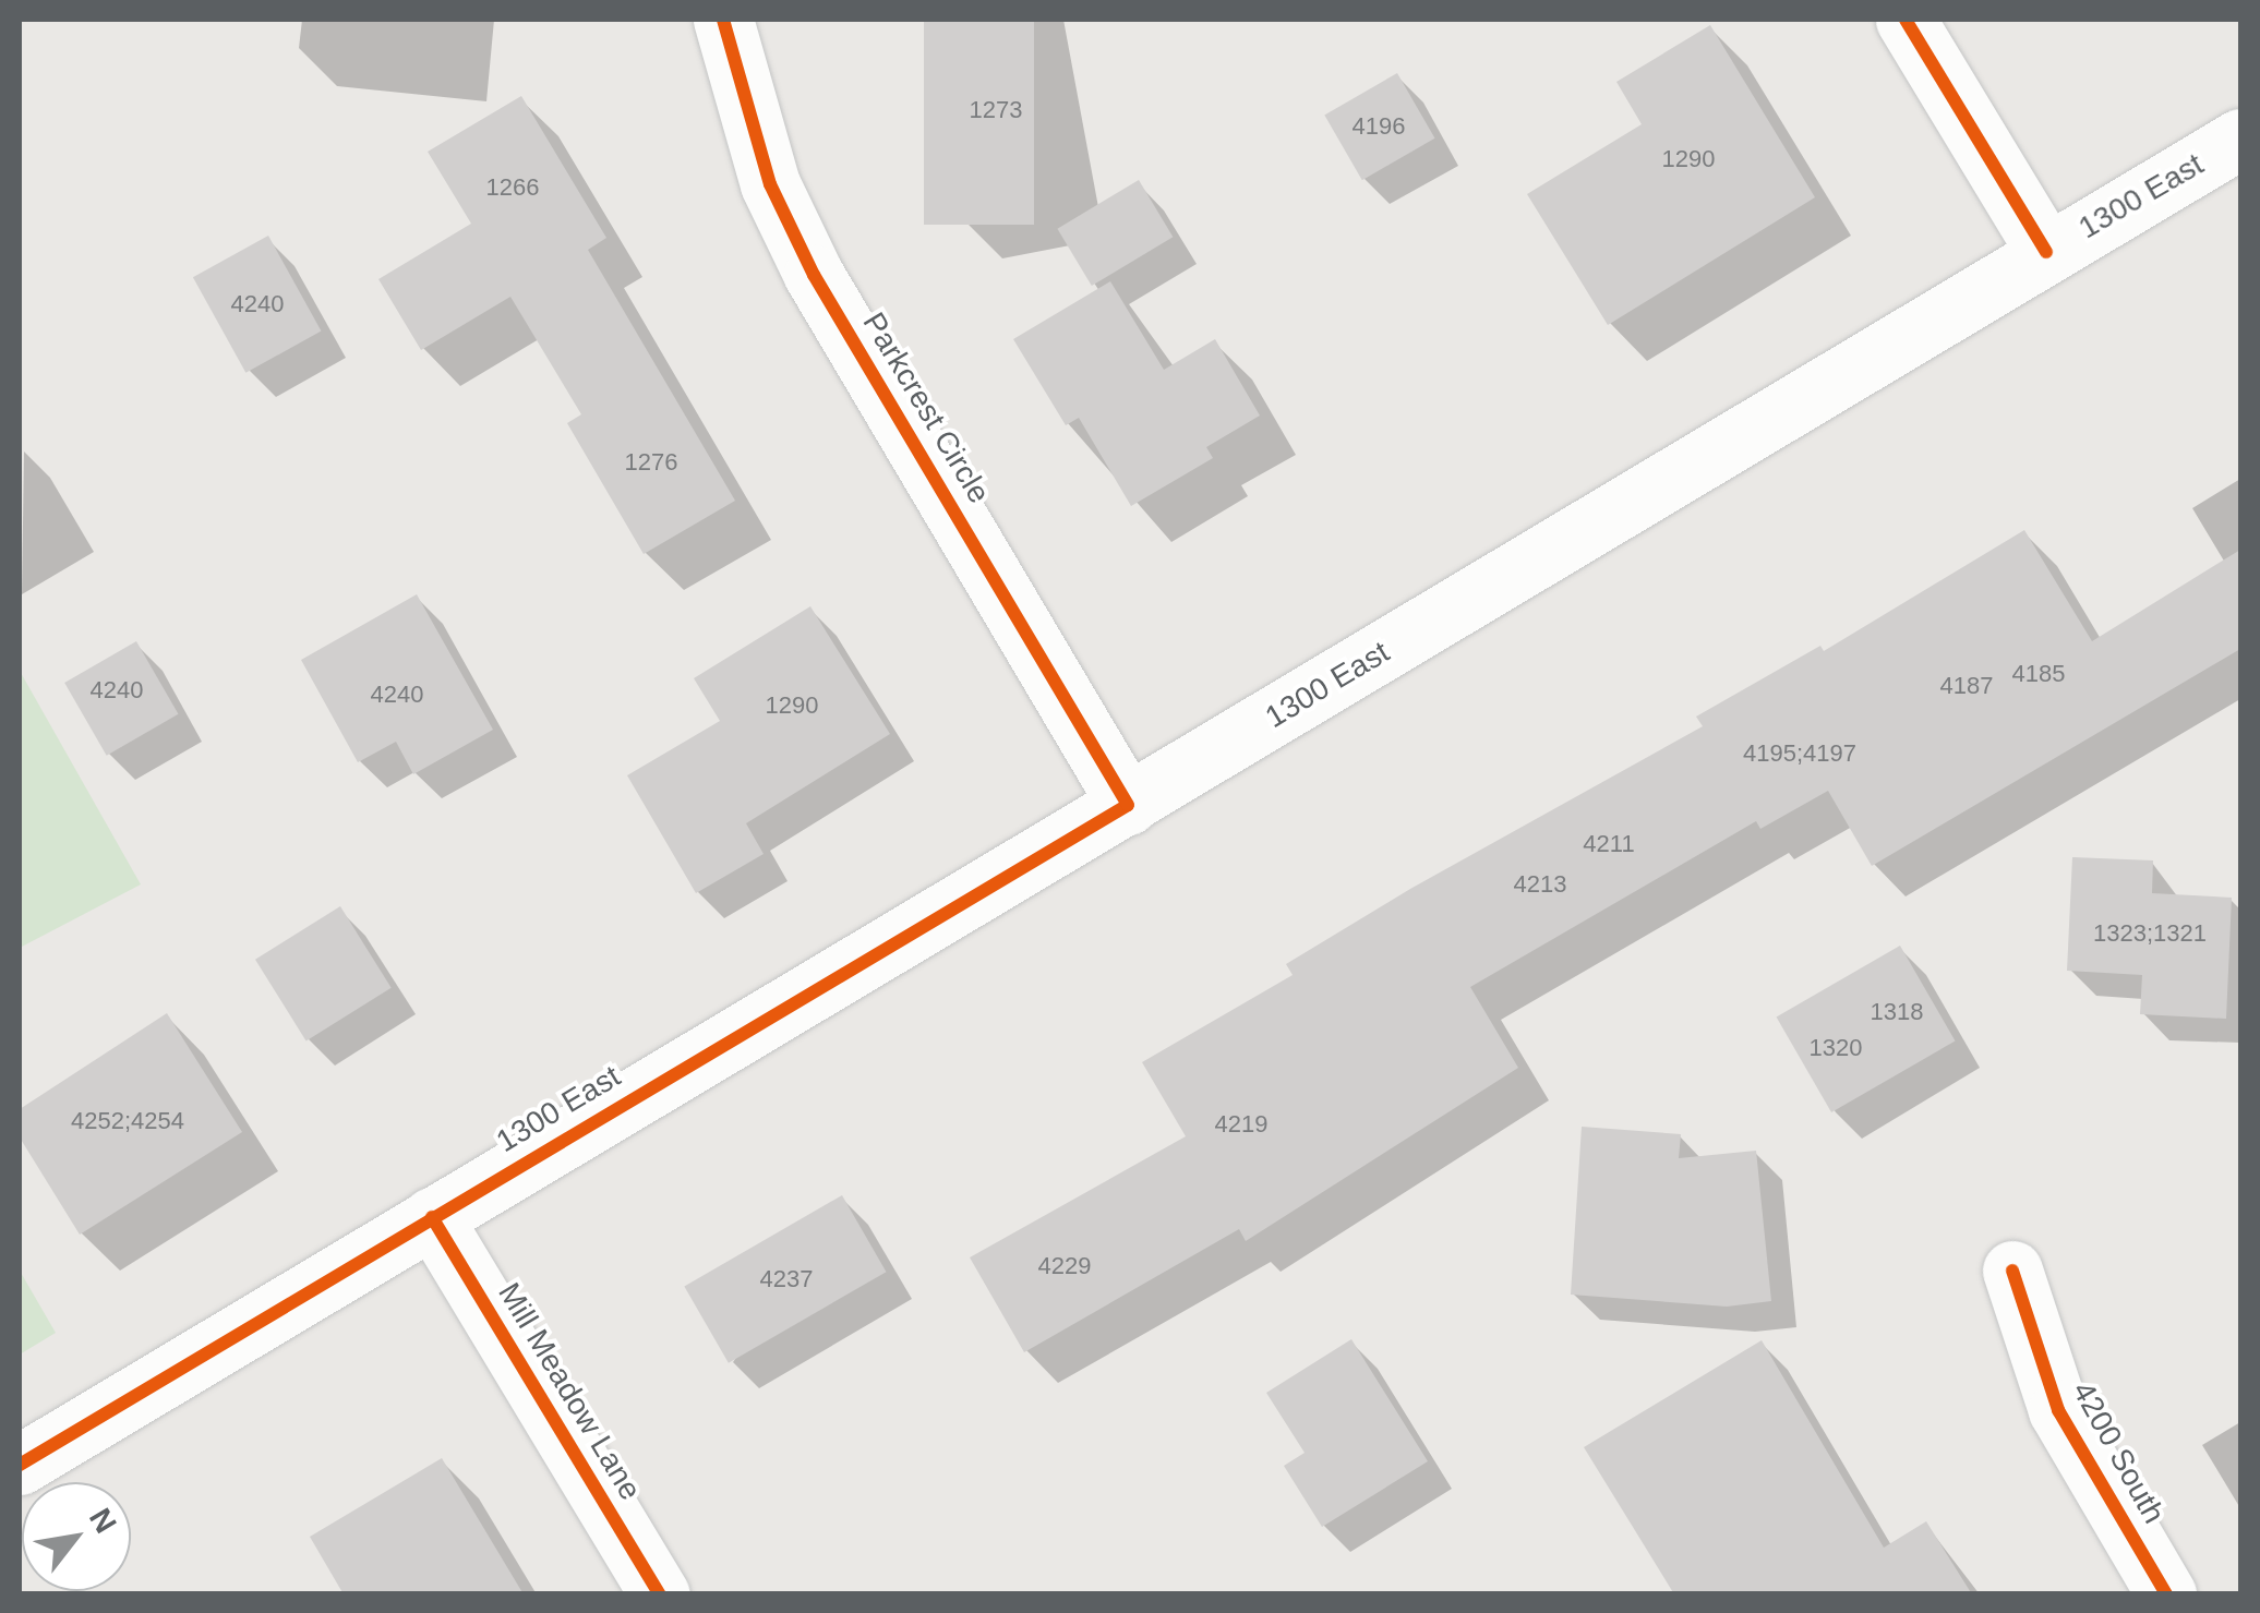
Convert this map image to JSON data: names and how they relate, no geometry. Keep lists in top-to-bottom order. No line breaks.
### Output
{"streets":{"main road":["1300 East","Parkcrest Circle","Mill Meadow Lane","4200 South"]},"crossings":[["1300 East","Parkcrest Circle"],["1300 East","Mill Meadow Lane"]],"house_numbers":["1273","4196","1290","1266","4240","1276","4185","4187","4240","4240","1290","4195;4197","4211","4213","1323;1321","1318","1320","4252;4254","4219","4229","4237"],"north":"top right"}
